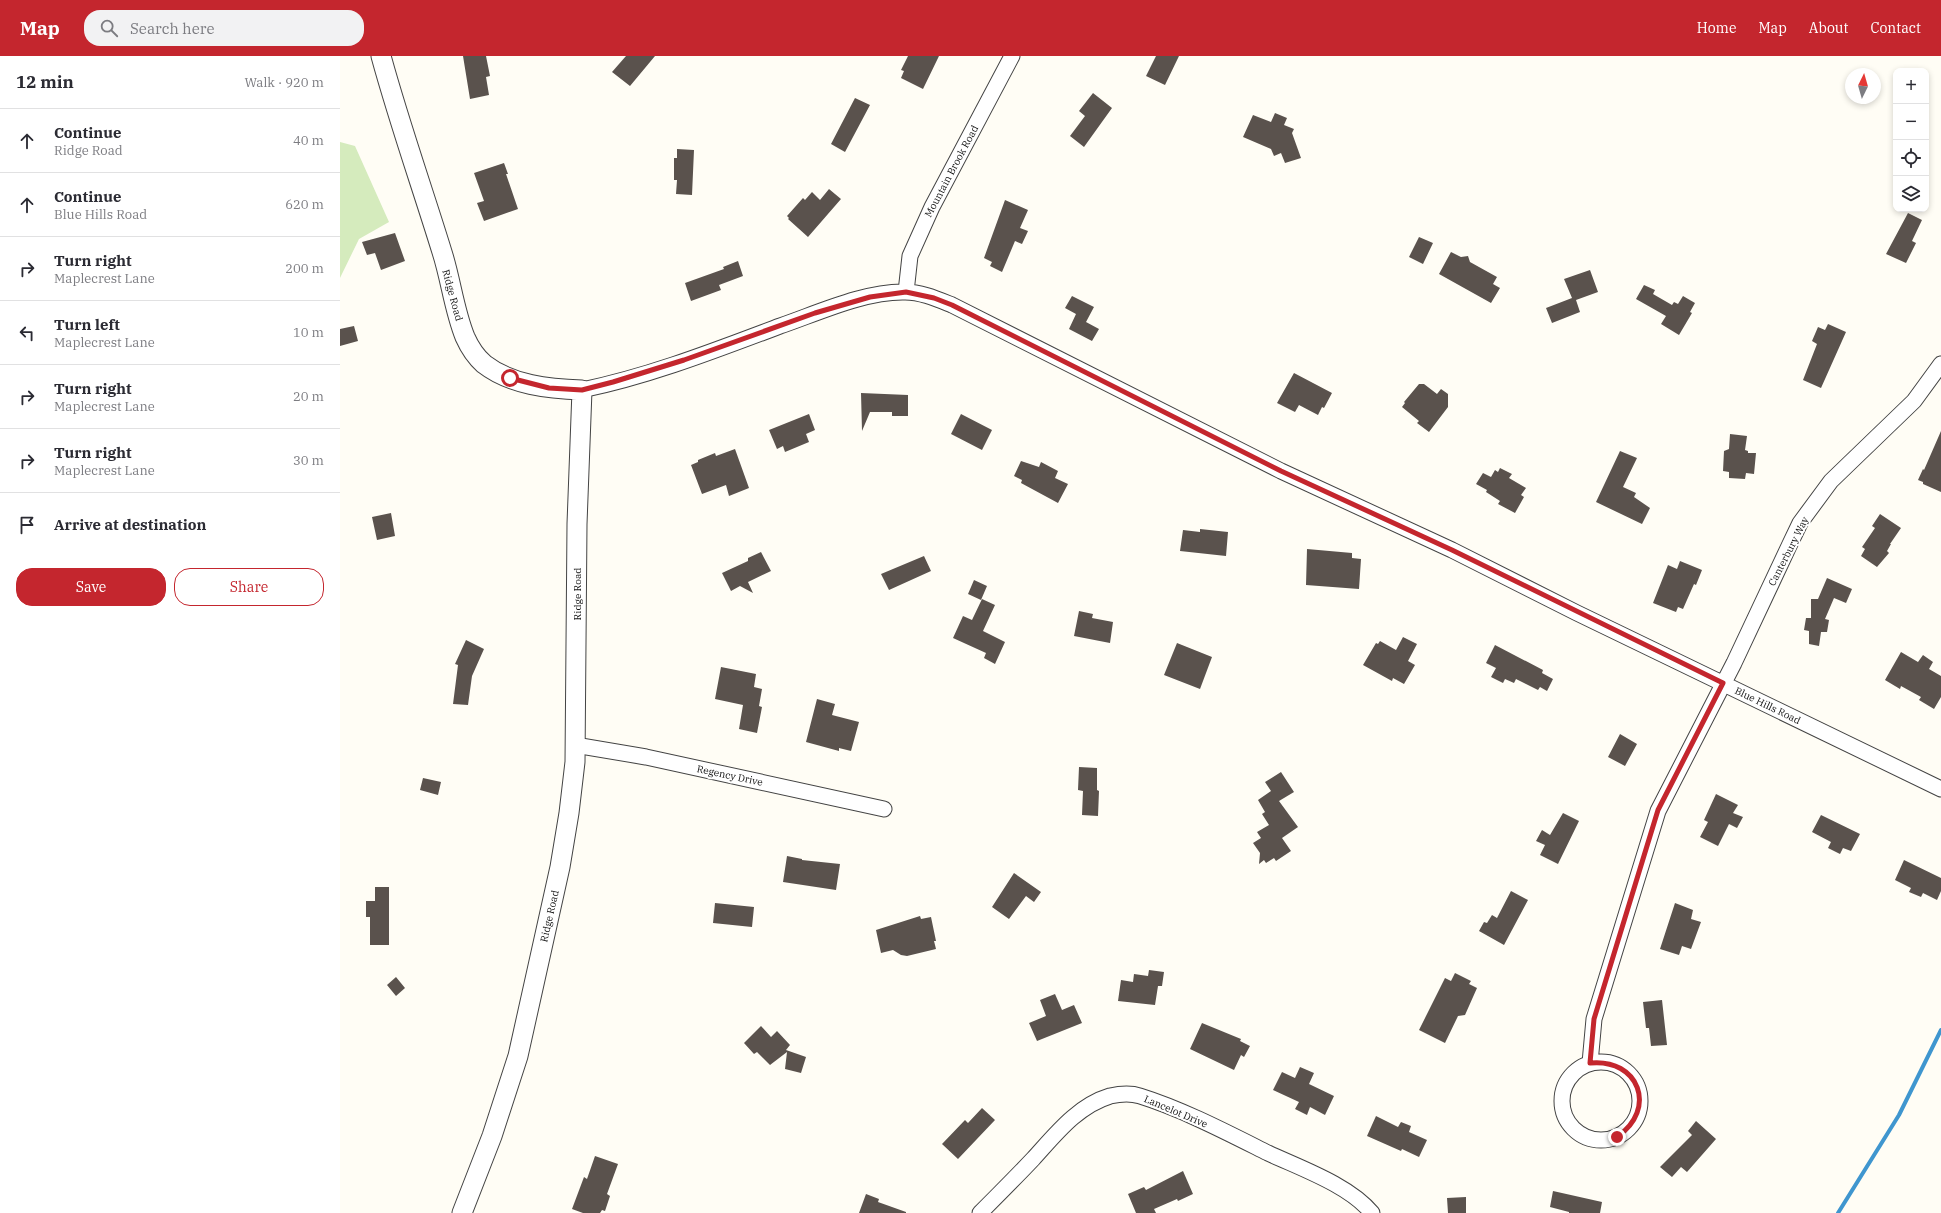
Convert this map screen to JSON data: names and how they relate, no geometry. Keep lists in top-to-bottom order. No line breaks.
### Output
{"streets":{"street":["Mountain Brook Road","Ridge Road","Canterbury Way","Blue Hills Road","Regency Drive","Lancelot Drive"]},"crossings":[["Mountain Brook Road","Blue Hills Road"],["Ridge Road","Blue Hills Road"],["Ridge Road","Regency Drive"],["Canterbury Way","Blue Hills Road"]],"north":"top","page":{"header":"Map","search":"Search here","nav":["Home","Map","About","Contact"],"heading":["12 min","Walk · 920 m"],"map_buttons":["+","−"],"list":[["Continue","Ridge Road","40 m"],["Continue","Blue Hills Road","620 m"],["Turn right","Maplecrest Lane","200 m"],["Turn left","Maplecrest Lane","10 m"],["Turn right","Maplecrest Lane","20 m"],["Turn right","Maplecrest Lane","30 m"],"Arrive at destination"],"buttons":["Save","Share"]}}
